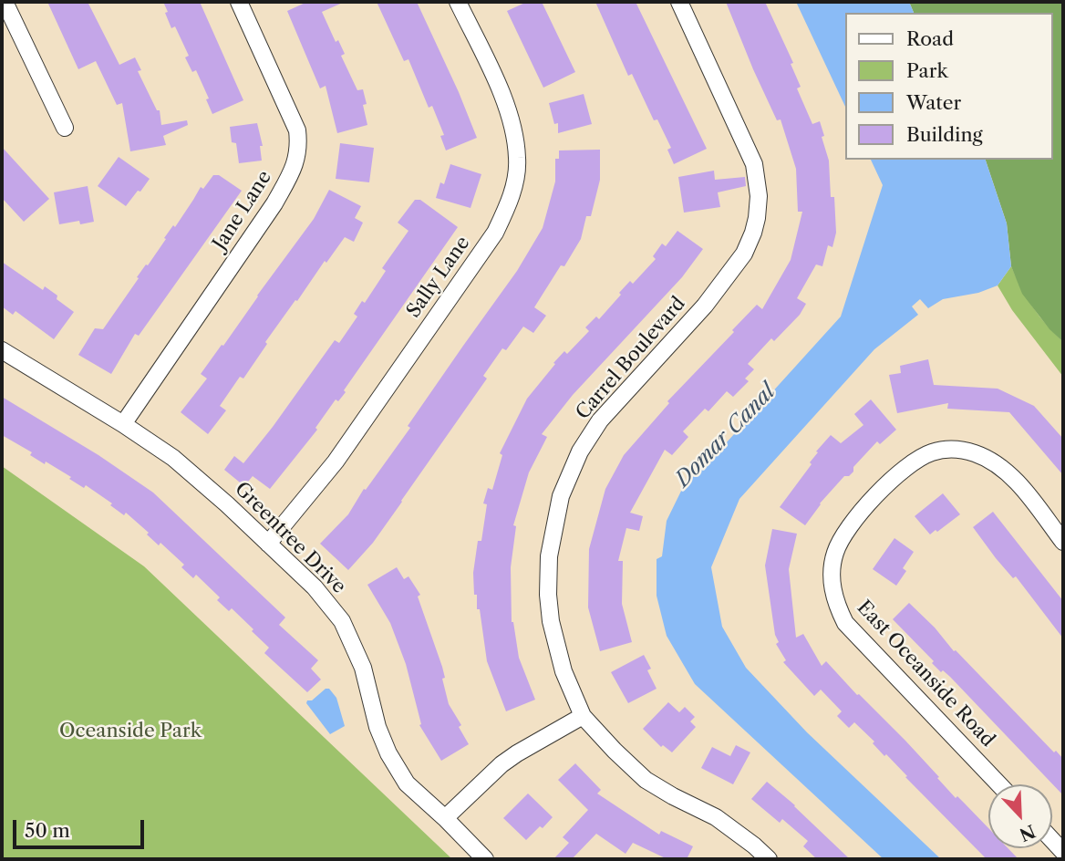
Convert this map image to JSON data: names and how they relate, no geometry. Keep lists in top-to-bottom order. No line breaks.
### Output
{"streets":{"street":["Jane Lane","Sally Lane","Carrel Boulevard","Greentree Drive","East Oceanside Road"]},"crossings":[["Jane Lane","Greentree Drive"],["Sally Lane","Greentree Drive"]],"water":["Domar Canal"],"parks":["Oceanside Park"],"legend":["Road","Park","Water","Building"],"scale_bar":"50 m","north":"bottom right"}
